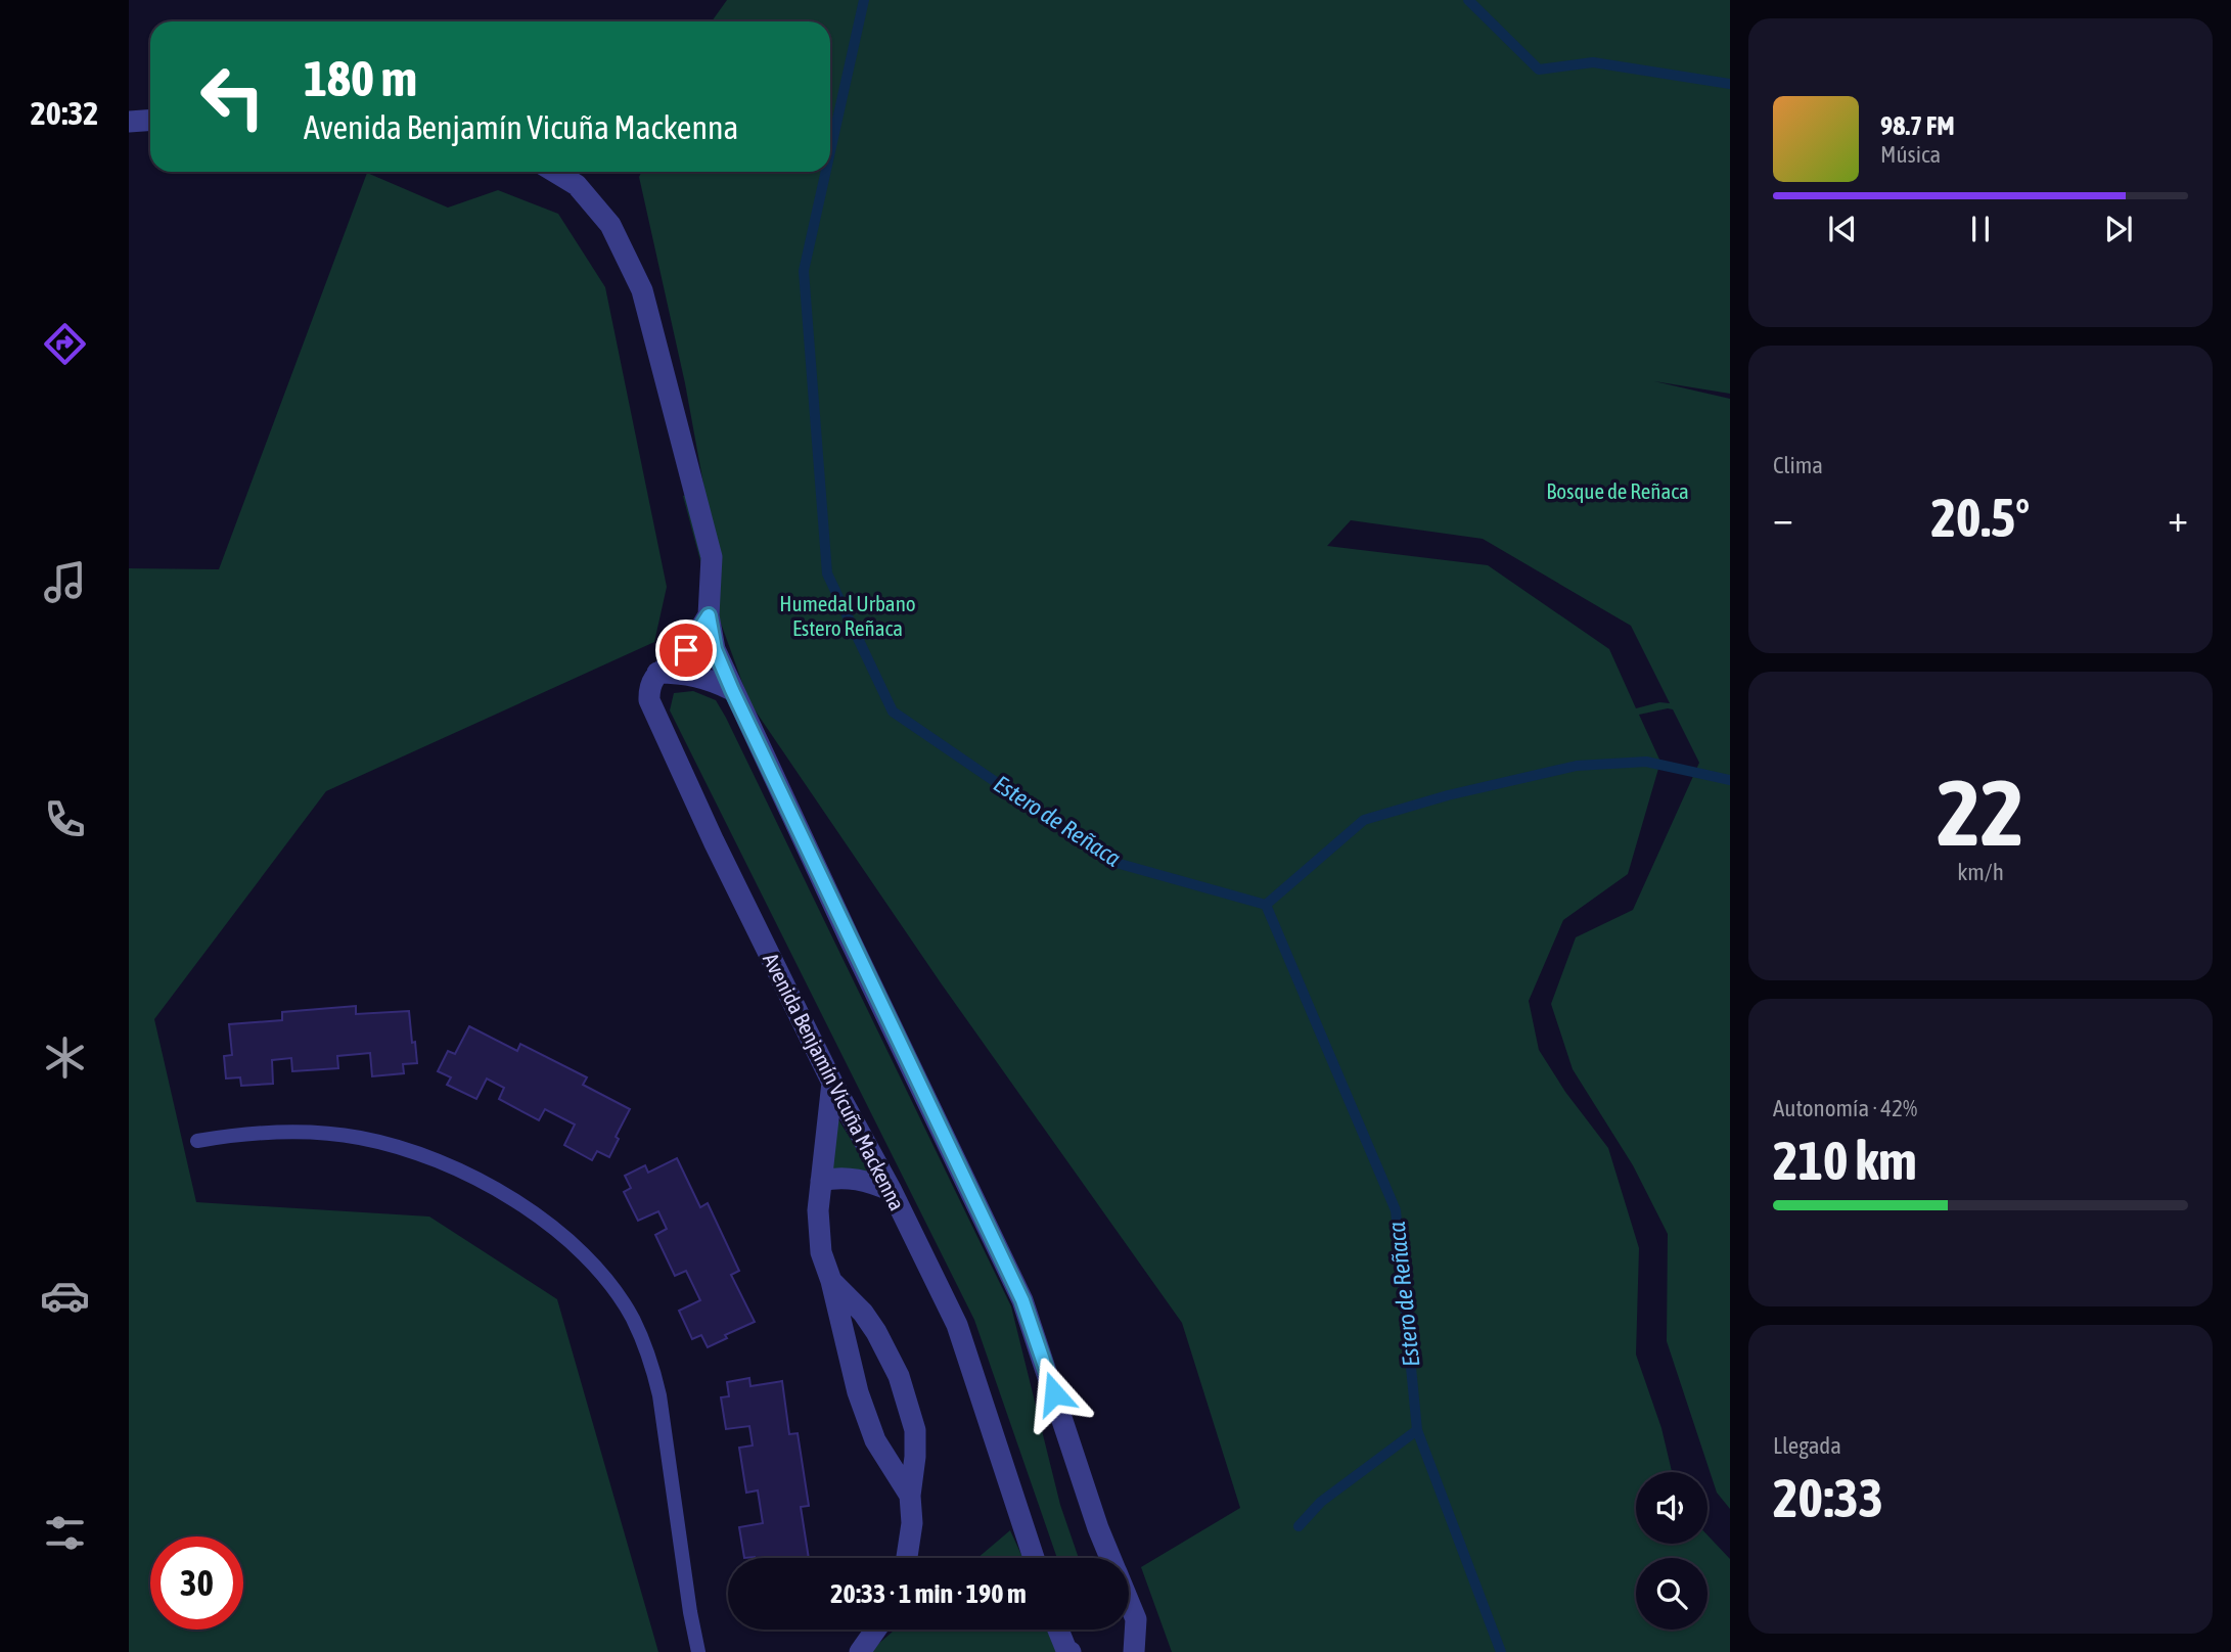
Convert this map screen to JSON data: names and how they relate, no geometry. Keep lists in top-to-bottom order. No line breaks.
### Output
{"streets":{"street":["Avenida Benjamín Vicuña Mackenna"]},"water":["Estero de Reñaca"],"parks":["Bosque de Reñaca","Humedal Urbano Estero Reñaca"],"page":{"tabs":"20:32","turn":["180 m","Avenida Benjamín Vicuña Mackenna"],"song":["98.7 FM","Música"],"tile":["Clima",["22","km/h"],["Autonomía · 42%","210 km"],["Llegada","20:33"]],"heat":["−","20.5°","+"],"limit":"30","trip":"20:33 · 1 min · 190 m"}}
